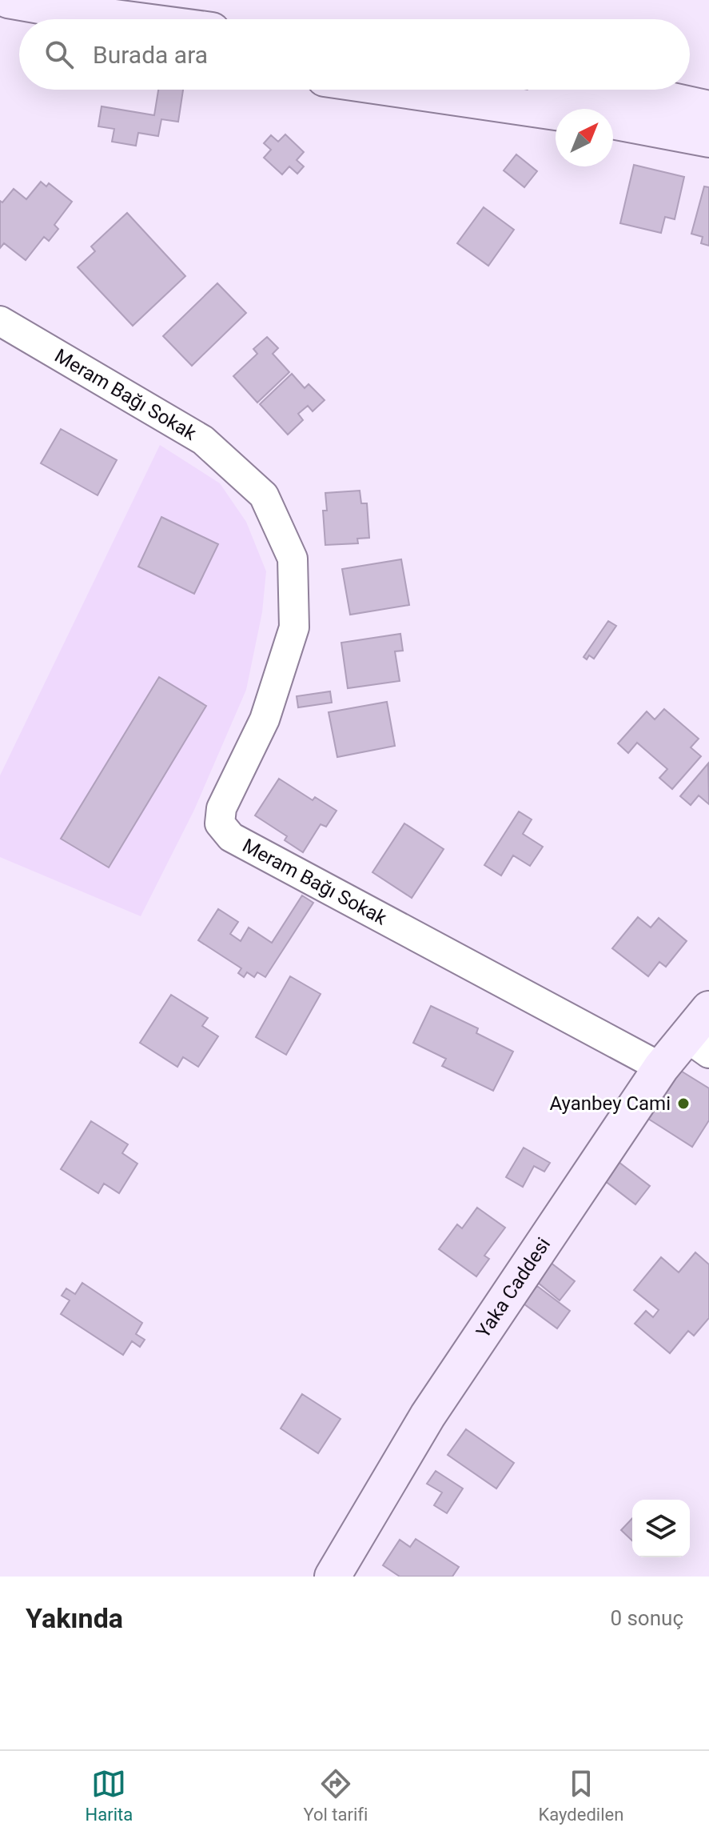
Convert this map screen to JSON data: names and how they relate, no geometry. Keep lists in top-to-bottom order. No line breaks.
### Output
{"streets":{"main road":["Yaka Caddesi"],"street":["Meram Bağı Sokak"]},"crossings":[["Meram Bağı Sokak","Yaka Caddesi"]],"places":["Ayanbey Cami"],"north":"top right","page":{"search":"Burada ara","heading":["Yakında","0 sonuç"],"nav":["Harita","Yol tarifi","Kaydedilen"]}}
